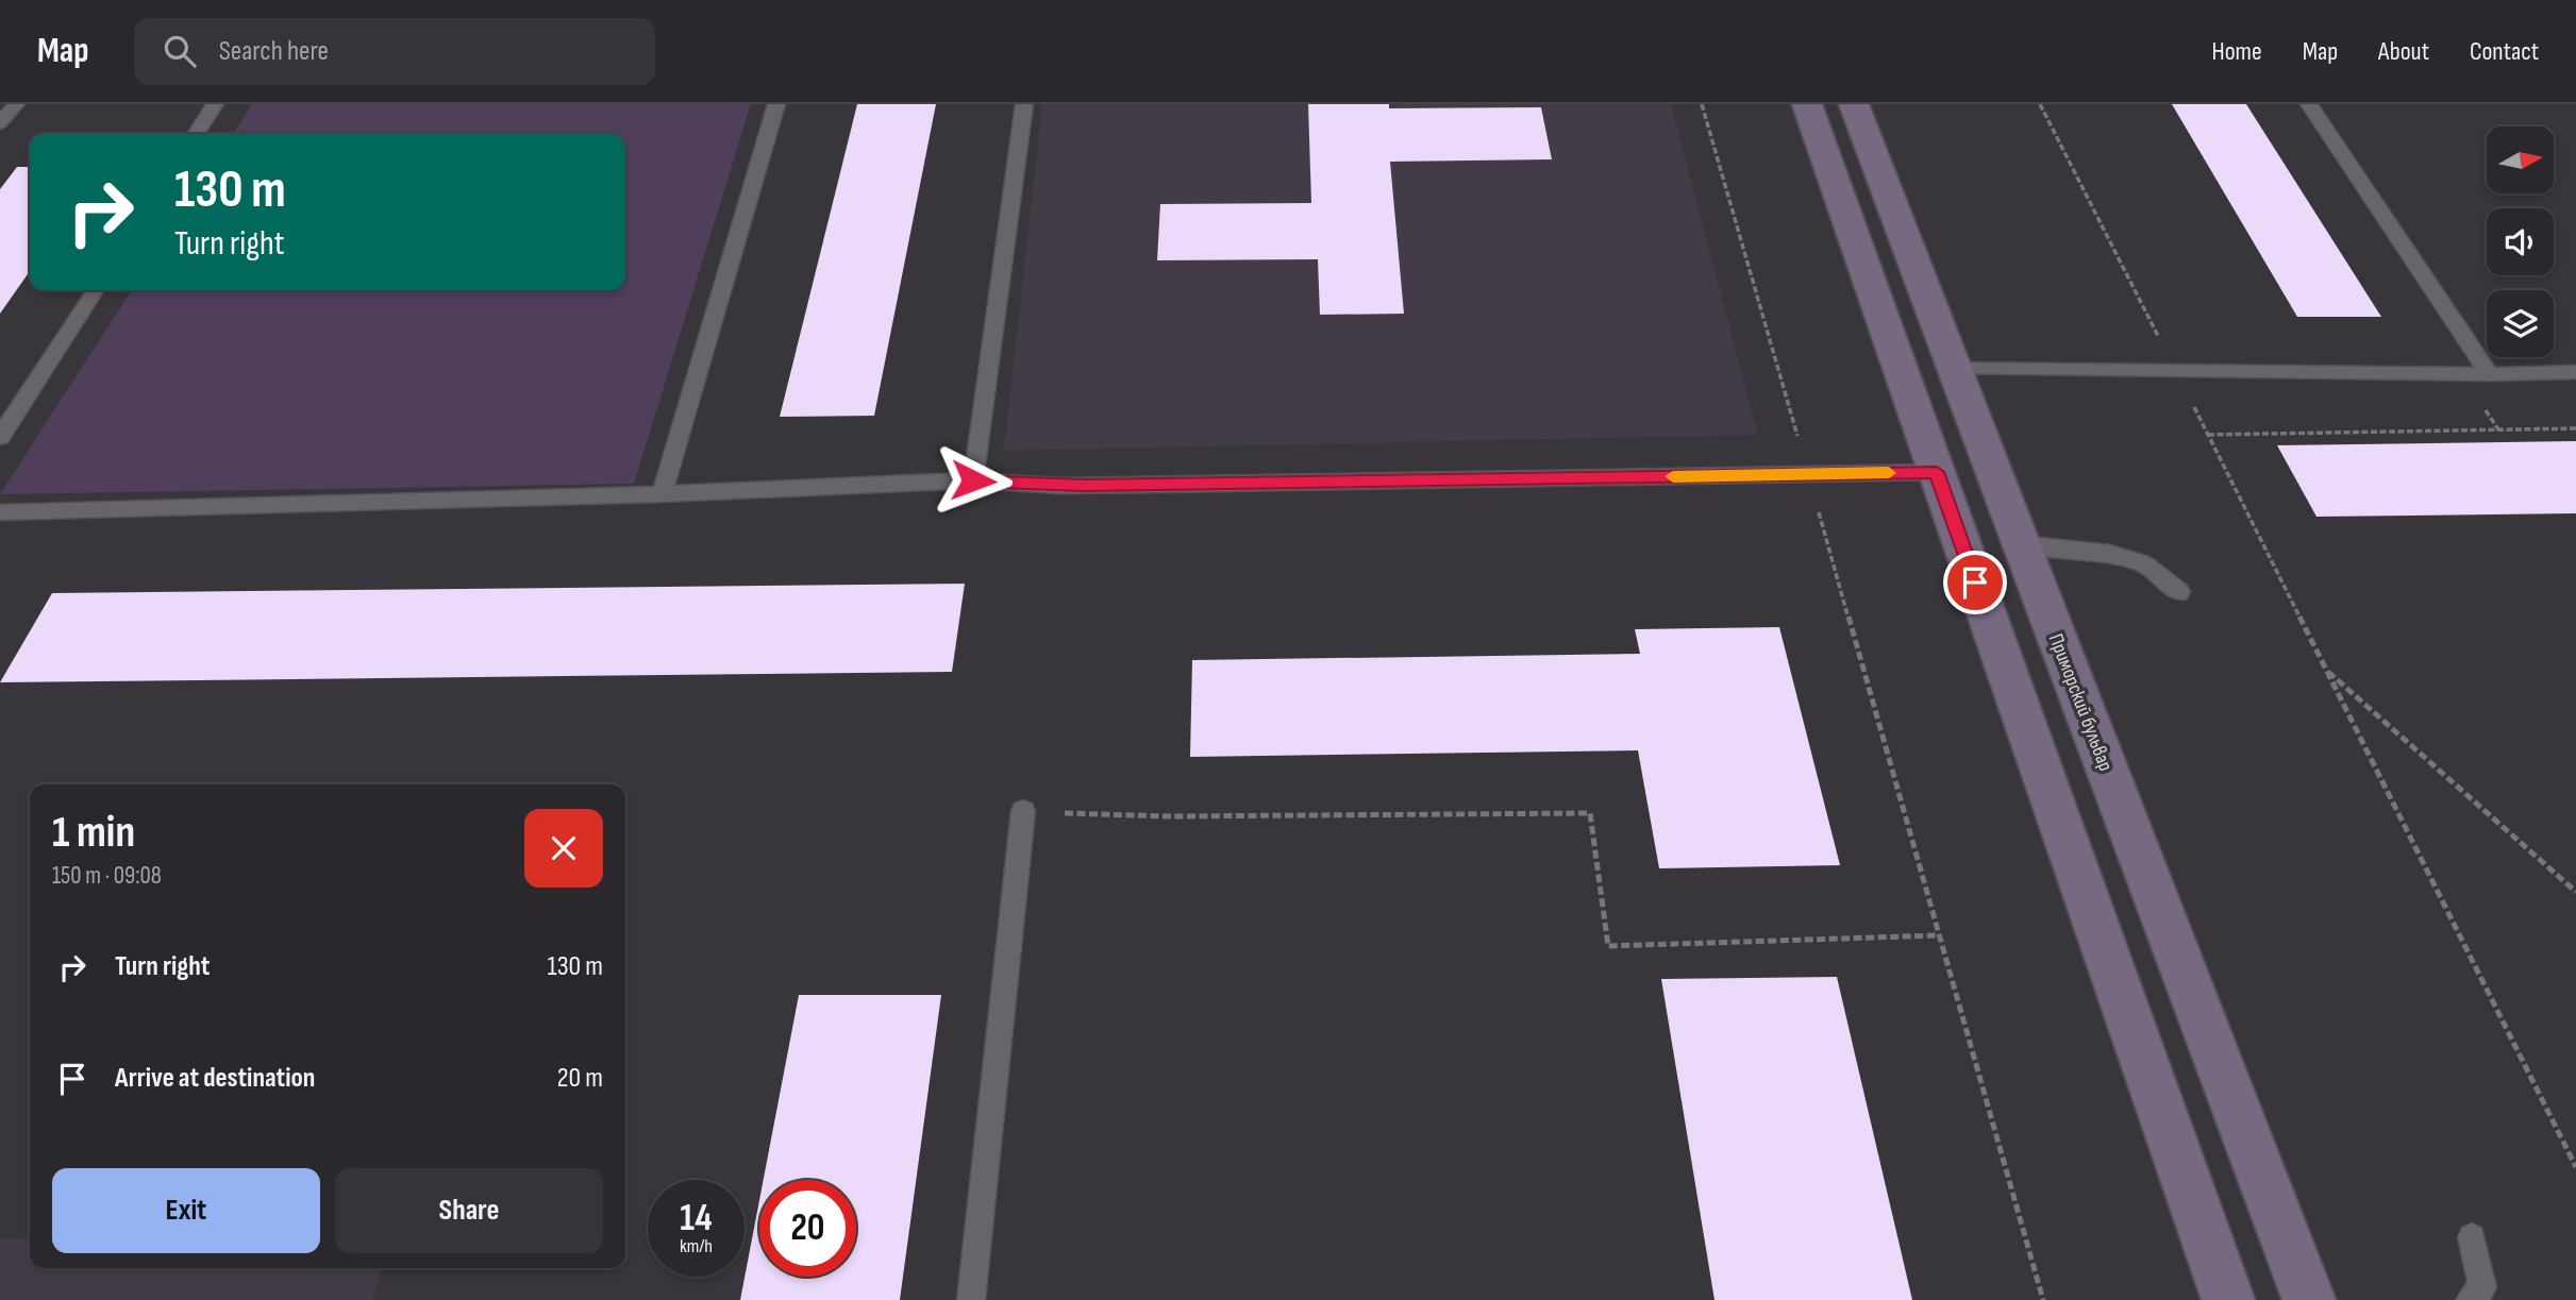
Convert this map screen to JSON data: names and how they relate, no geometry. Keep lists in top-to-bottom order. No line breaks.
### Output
{"streets":{"main road":["Приморский бульвар"]},"north":"right","page":{"header":"Map","search":"Search here","nav":["Home","Map","About","Contact"],"turn":["130 m","Turn right"],"heading":["1 min","150 m · 09:08"],"list":[{"name":"Turn right","value":"130 m"},{"name":"Arrive at destination","value":"20 m"}],"buttons":["Exit","Share"],"speed":"14 km/h","limit":"20"}}
